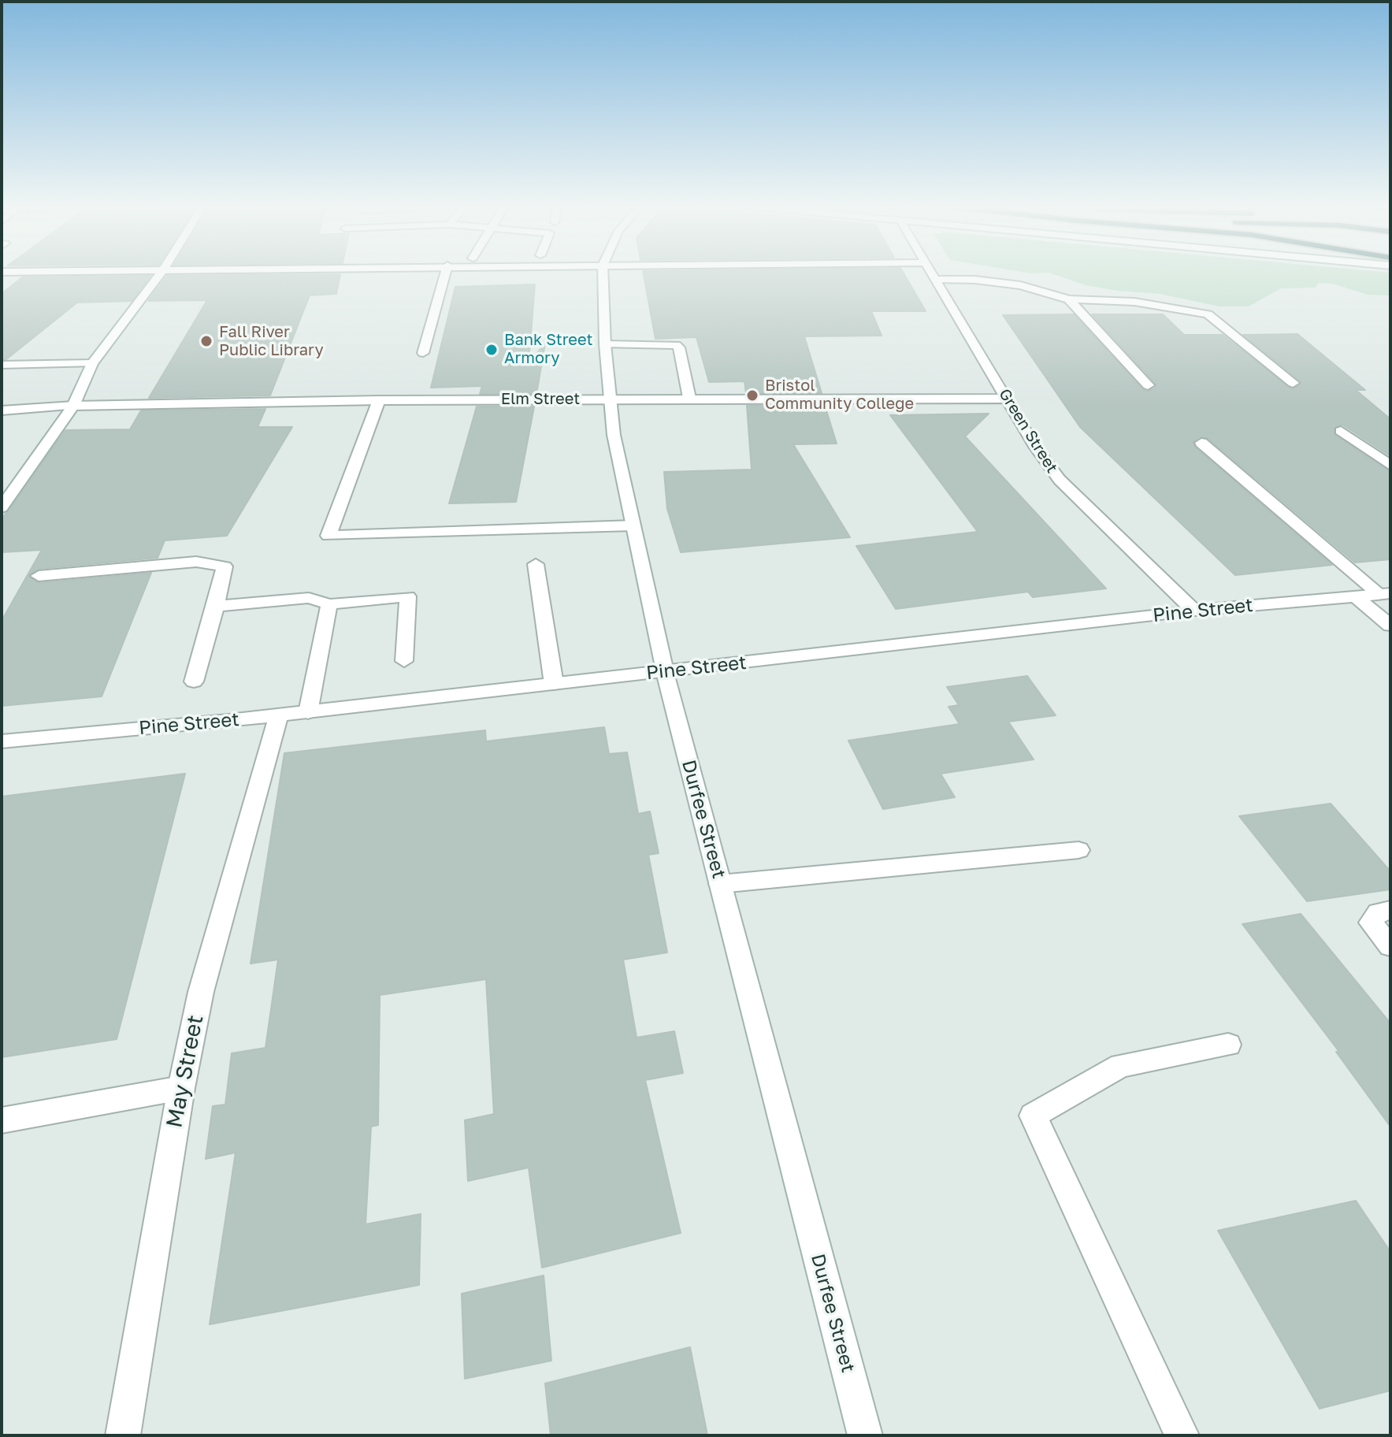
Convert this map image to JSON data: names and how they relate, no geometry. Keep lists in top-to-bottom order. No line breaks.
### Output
{"streets":{"street":["Elm Street","Green Street","Pine Street","Durfee Street","May Street"]},"crossings":[["Elm Street","Green Street"],["Elm Street","Durfee Street"],["Green Street","Pine Street"],["Pine Street","Durfee Street"],["Pine Street","May Street"]],"places":["Fall River Public Library","Bank Street Armory","Bristol Community College"]}
